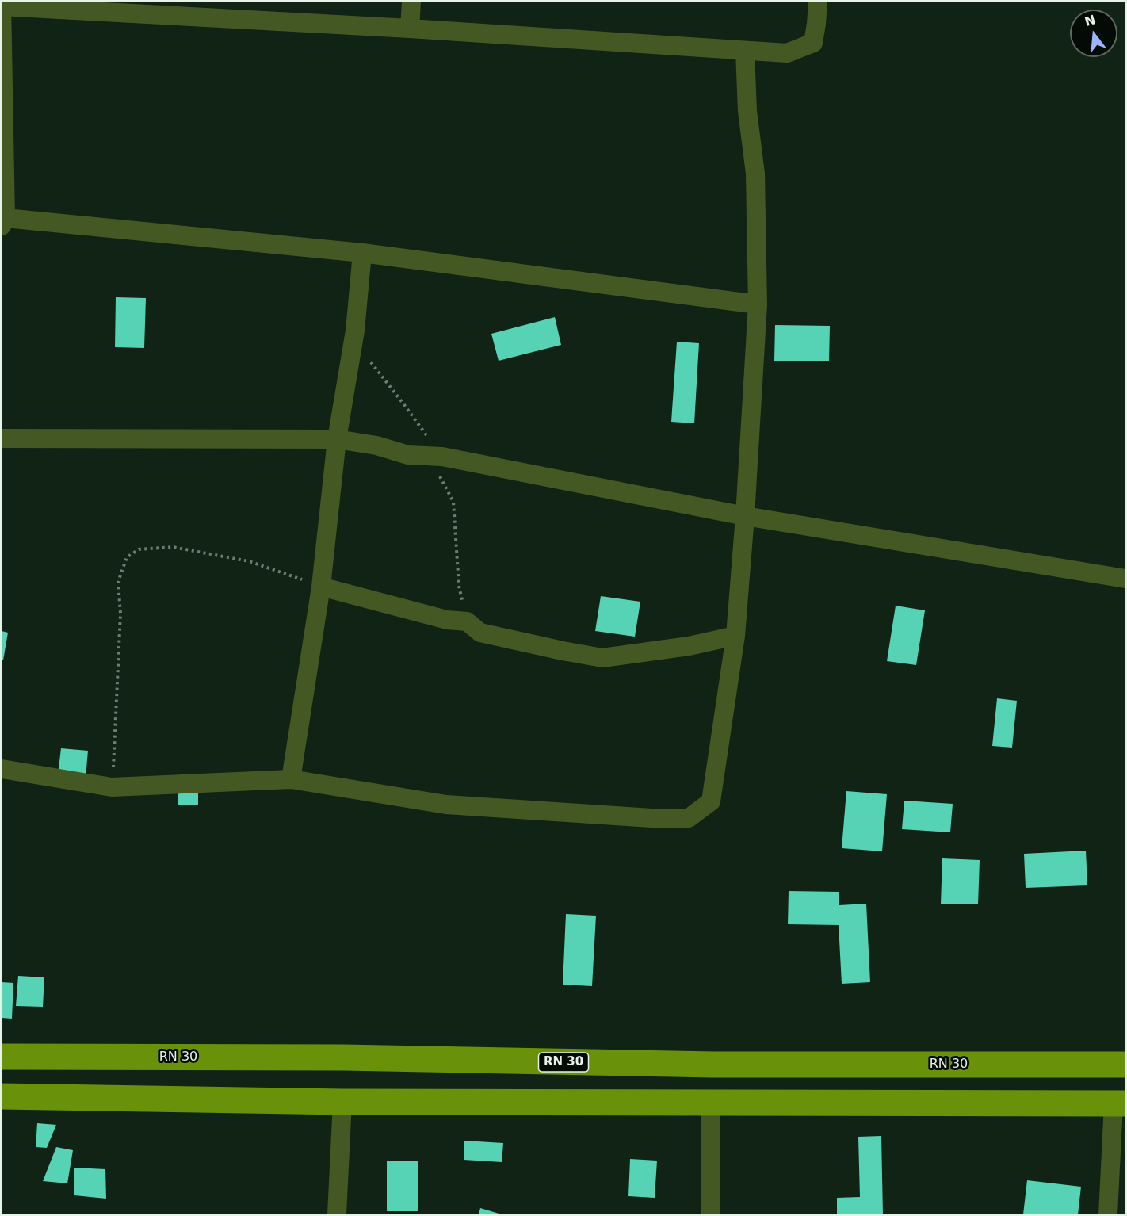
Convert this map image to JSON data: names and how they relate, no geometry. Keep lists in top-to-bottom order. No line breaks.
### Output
{"streets":{"main road":["RN 30"]},"north":"top"}
